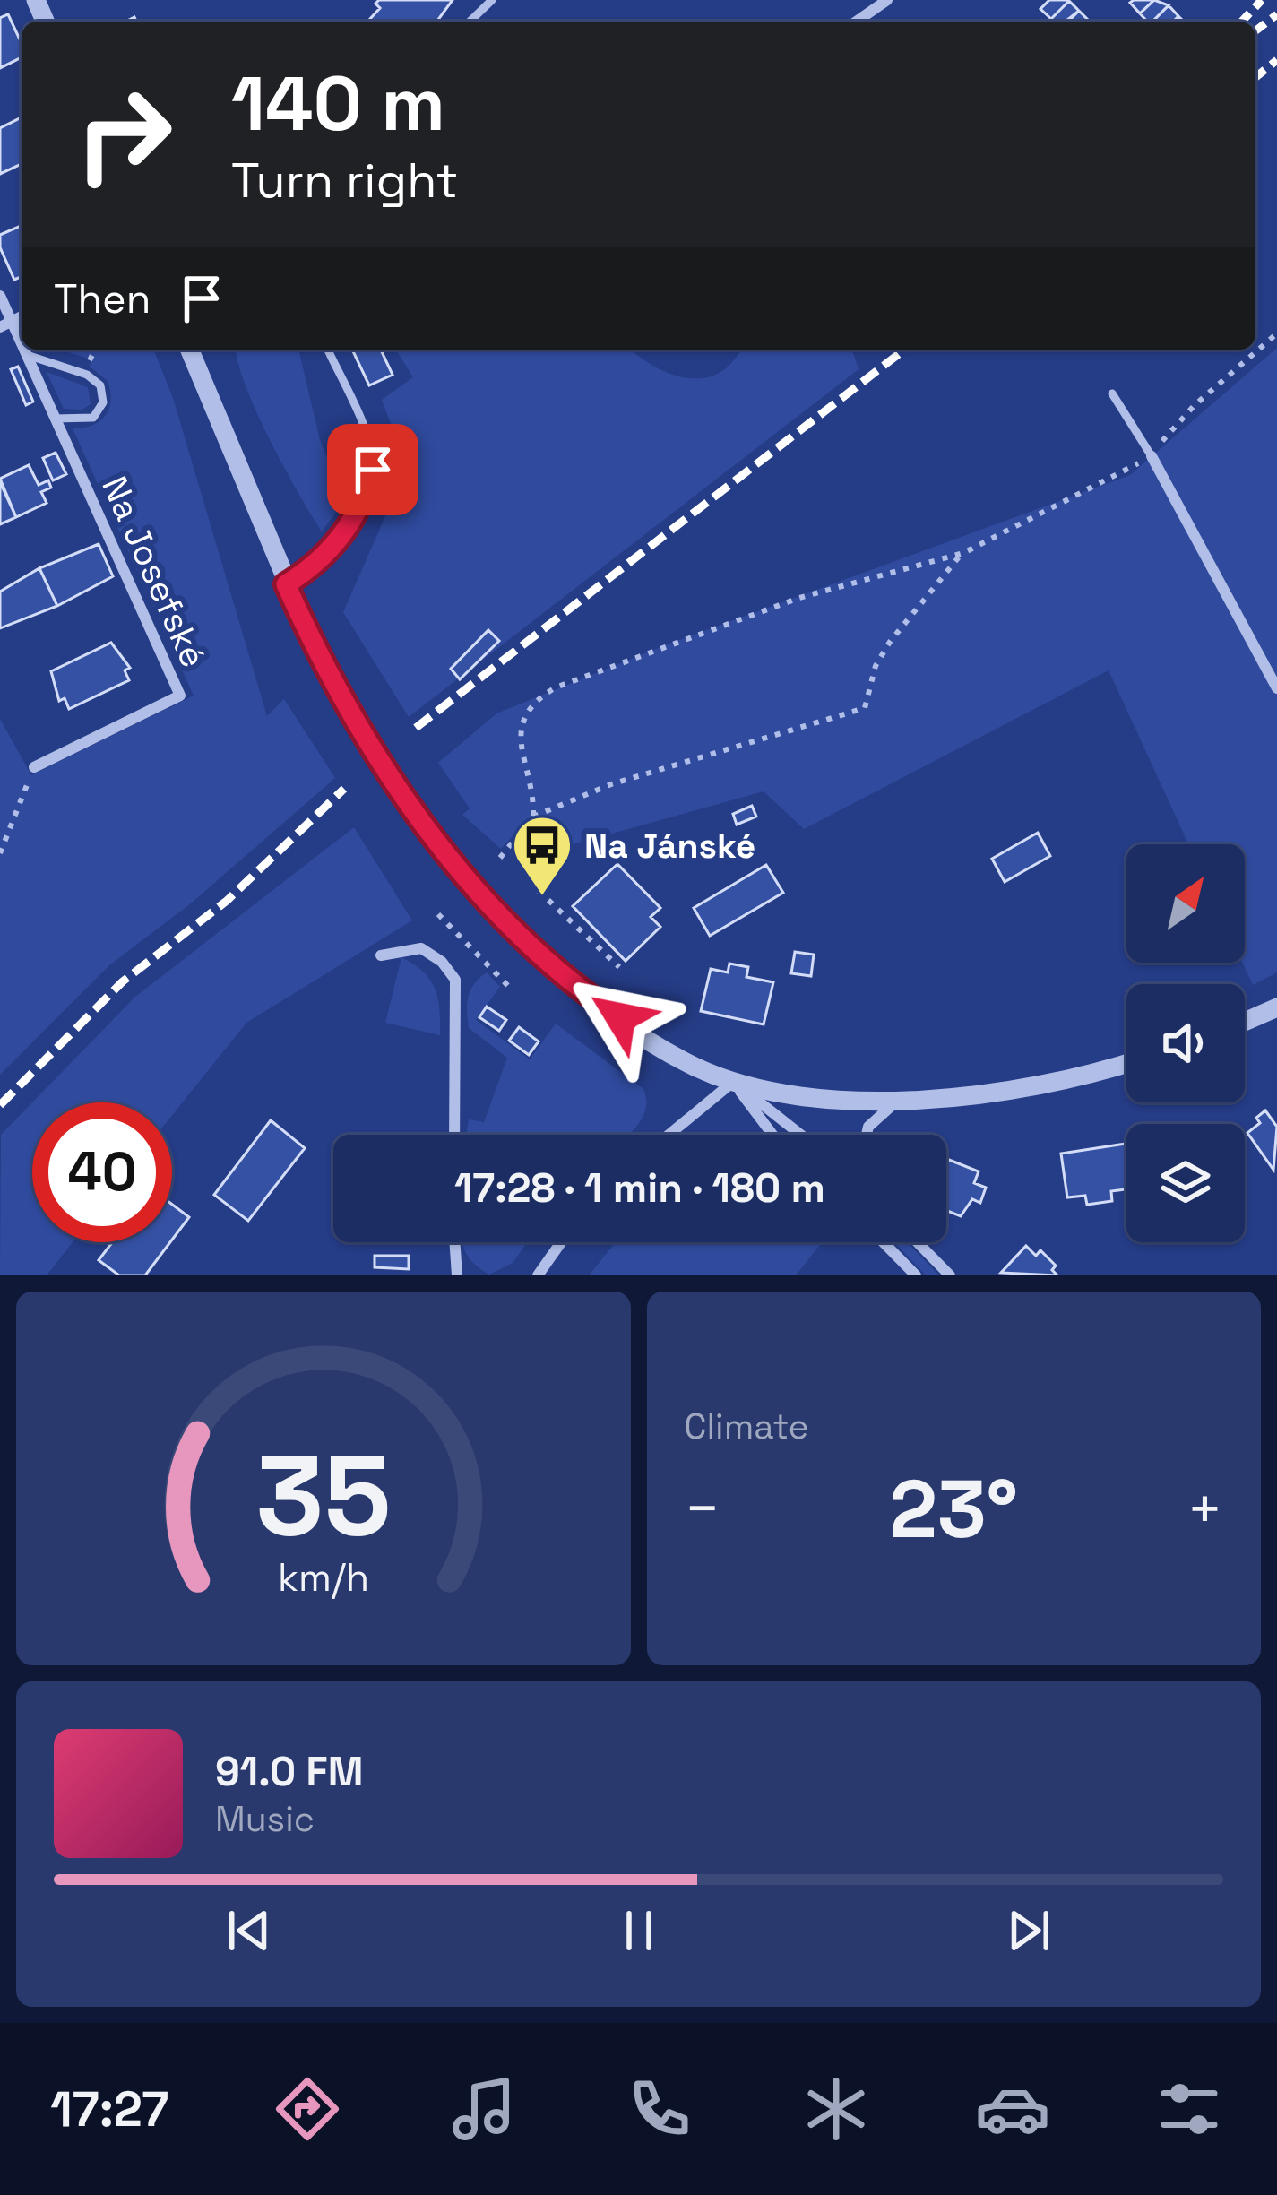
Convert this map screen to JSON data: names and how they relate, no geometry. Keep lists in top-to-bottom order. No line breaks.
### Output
{"streets":{"street":["Na Josefské"]},"places":{"bus stop":["Na Jánské"]},"north":"top right","page":{"turn":["140 m","Turn right"],"then":"Then","limit":"40","trip":"17:28 · 1 min · 180 m","tile":"Climate","heat":["−","23°","+"],"song":["91.0 FM","Music"],"tabs":"17:27","gauge":["35","km/h"]}}
